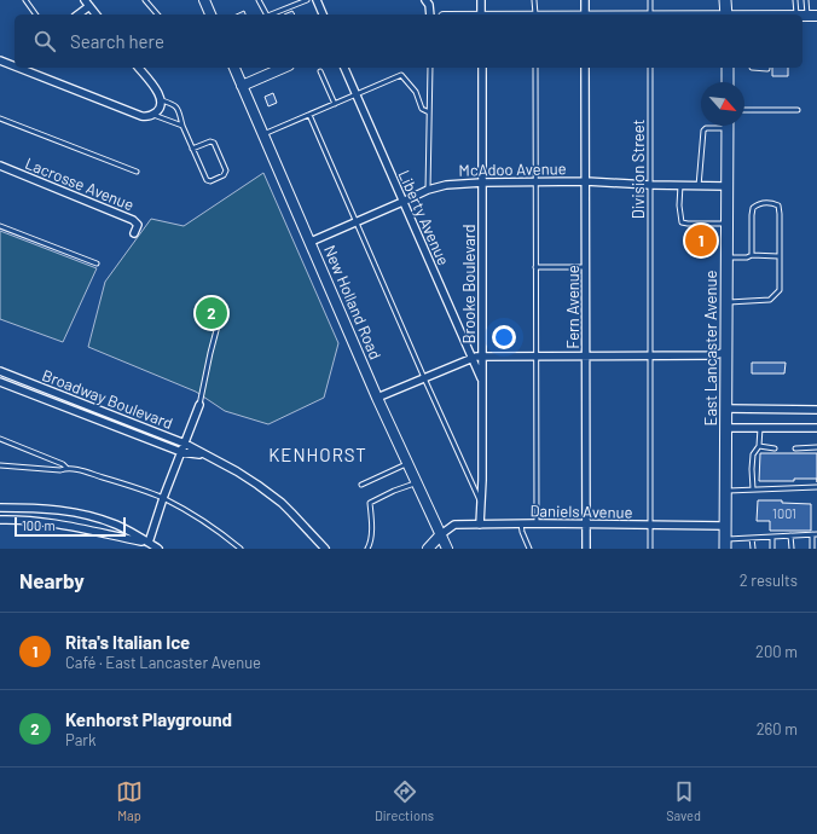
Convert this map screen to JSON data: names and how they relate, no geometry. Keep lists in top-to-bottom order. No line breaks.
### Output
{"streets":{"main road":["New Holland Road","East Lancaster Avenue"],"street":["McAdoo Avenue","Lacrosse Avenue","Liberty Avenue","Brooke Boulevard","Fern Avenue","Broadway Boulevard","Daniels Avenue"],"lane":["Division Street"]},"crossings":[["McAdoo Avenue","Division Street"],["McAdoo Avenue","Liberty Avenue"],["McAdoo Avenue","Brooke Boulevard"],["McAdoo Avenue","New Holland Road"],["McAdoo Avenue","Fern Avenue"],["McAdoo Avenue","East Lancaster Avenue"],["Liberty Avenue","Brooke Boulevard"],["Brooke Boulevard","Daniels Avenue"],["New Holland Road","Daniels Avenue"],["Fern Avenue","Daniels Avenue"],["East Lancaster Avenue","Daniels Avenue"]],"districts":["KENHORST"],"house_numbers":["1001"],"scale_bar":"100 m","north":"bottom right","page":{"search":"Search here","pins":["1","2"],"scale":"100 m","heading":["Nearby","2 results"],"list":[{"mark":"1","name":"Rita's Italian Ice","note":"Café · East Lancaster Avenue","value":"200 m"},{"mark":"2","name":"Kenhorst Playground","note":"Park","value":"260 m"}],"nav":["Map","Directions","Saved"]}}
